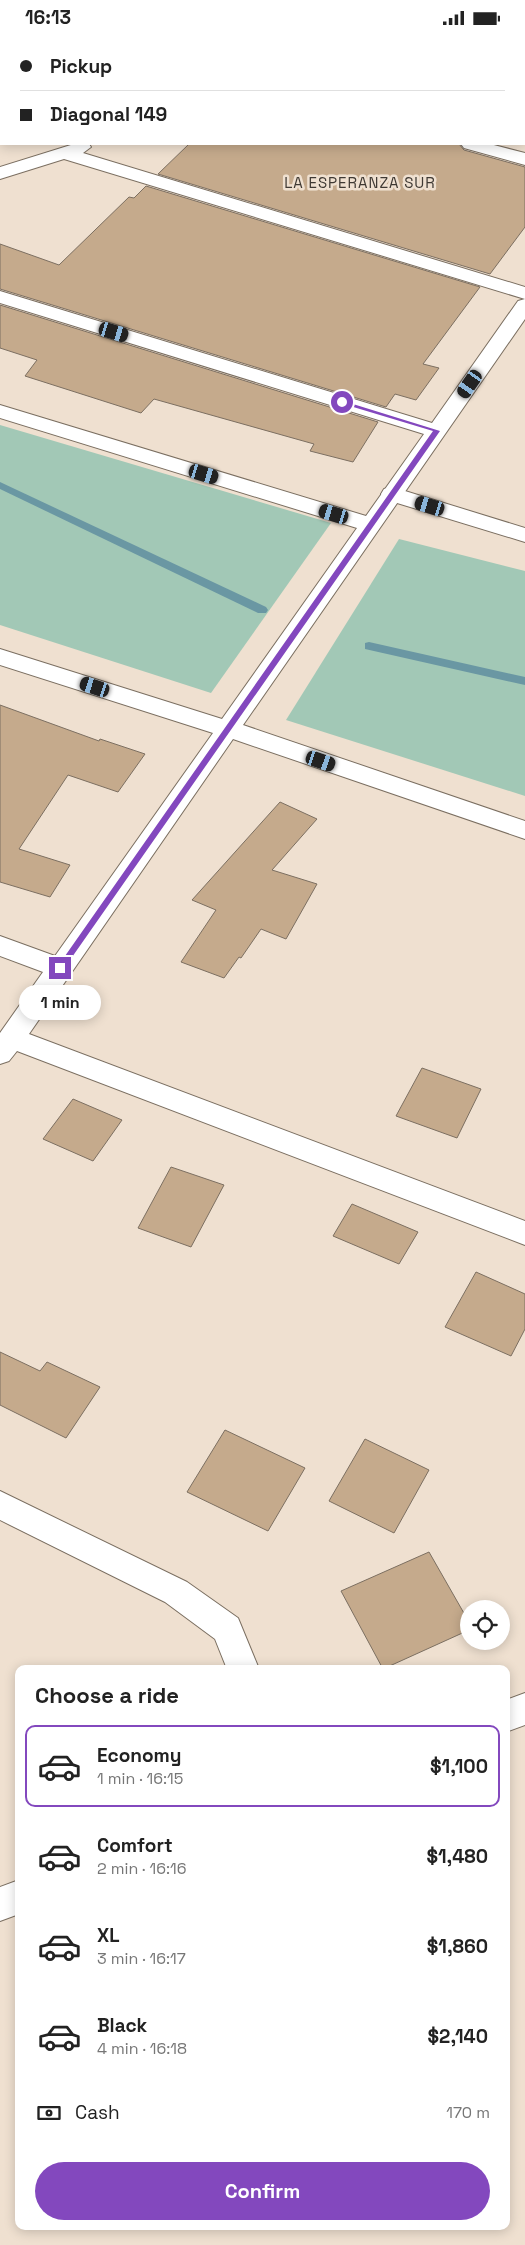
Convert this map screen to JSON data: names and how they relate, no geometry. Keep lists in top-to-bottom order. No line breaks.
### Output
{"districts":["LA ESPERANZA SUR"],"page":{"status":"16:13","banner":["Pickup","Diagonal 149"],"bubble":"1 min","heading":"Choose a ride","list":[{"name":"Economy","note":"1 min · 16:15","value":"$1,100"},{"name":"Comfort","note":"2 min · 16:16","value":"$1,480"},{"name":"XL","note":"3 min · 16:17","value":"$1,860"},{"name":"Black","note":"4 min · 16:18","value":"$2,140"}],"pay":["Cash","170 m"],"buttons":"Confirm"}}
